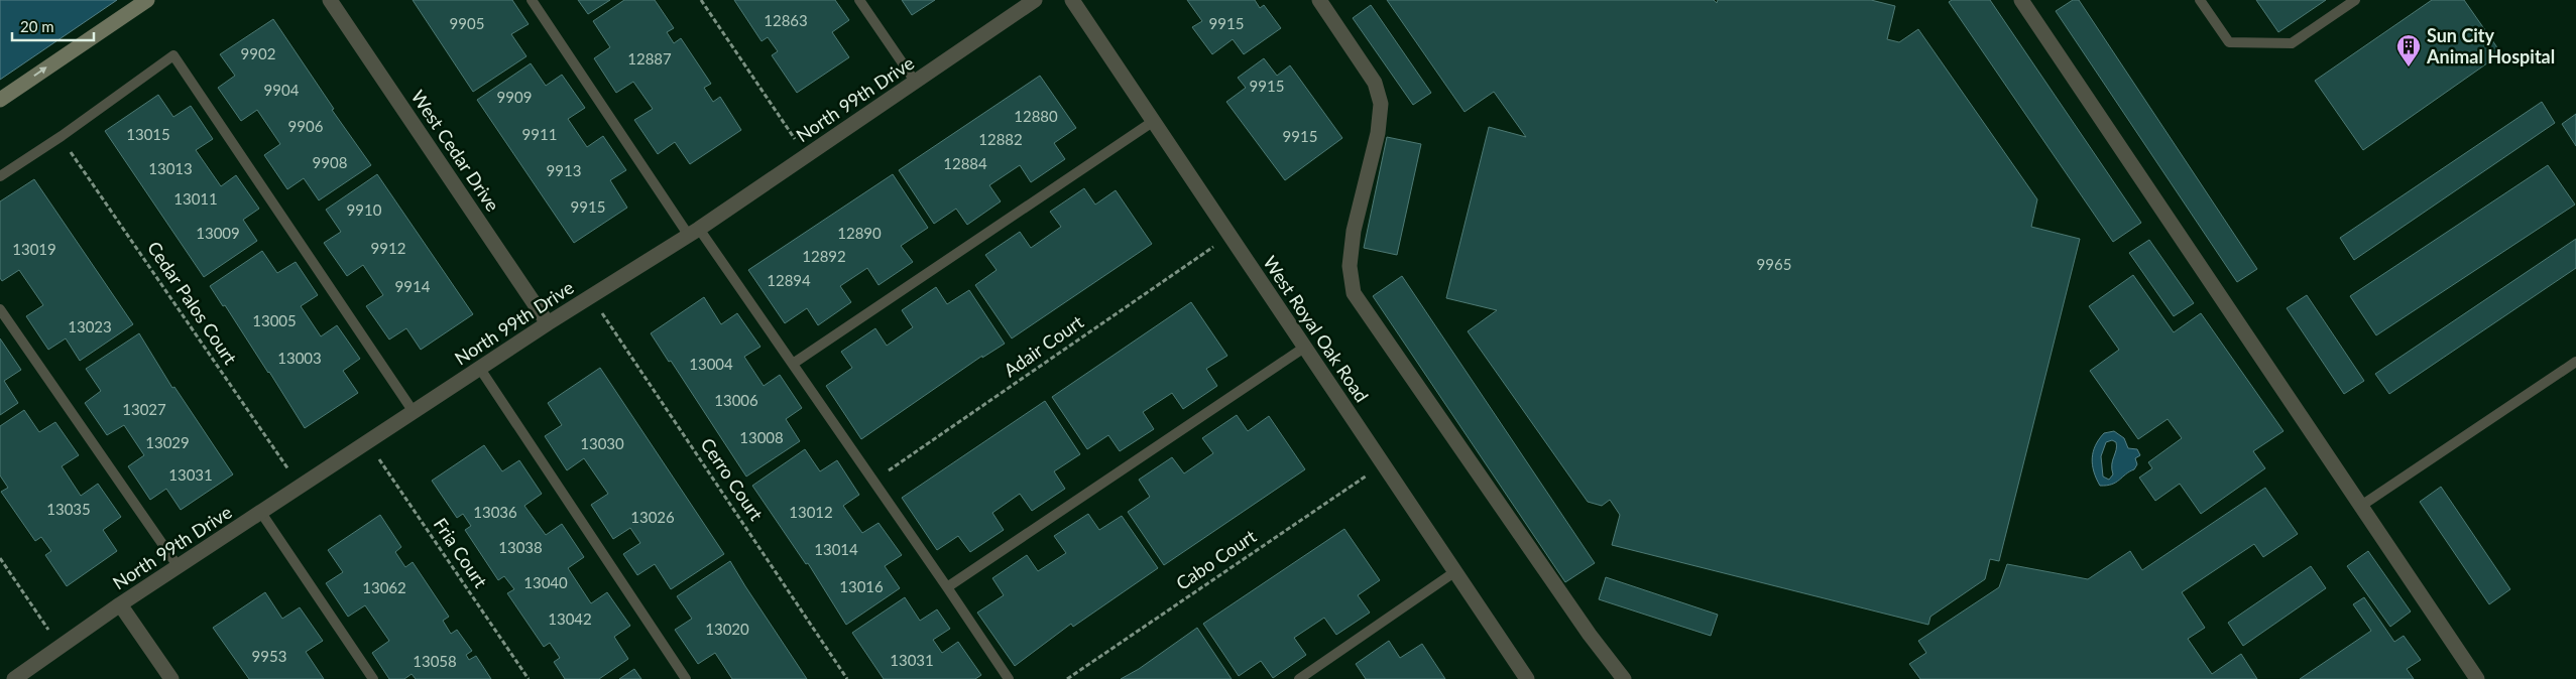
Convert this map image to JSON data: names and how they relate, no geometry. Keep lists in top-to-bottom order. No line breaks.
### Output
{"streets":{"street":["North 99th Drive","West Cedar Drive","West Royal Oak Road"],"path":["Cedar Palos Court","Adair Court","Cerro Court","Fria Court","Cabo Court"]},"crossings":[["North 99th Drive","West Cedar Drive"],["North 99th Drive","Cedar Palos Court"],["North 99th Drive","Cerro Court"],["North 99th Drive","Fria Court"],["West Royal Oak Road","Adair Court"],["West Royal Oak Road","Cabo Court"]],"places":{"building":["Sun City Animal Hospital"]},"house_numbers":["12863","9905","9915","9902","12887","9915","9904","9909","12880","9906","13015","9911","9915","12882","9908","12884","13013","9913","13011","9915","9910","13009","12890","9912","13019","12892","9965","12894","9914","13005","13023","13003","13004","13006","13027","13008","13029","13030","13031","13035","13036","13012","13026","13038","13014","13040","13016","13062","13042","13020","9953","13031","13058"],"scale_bar":"20 m"}
